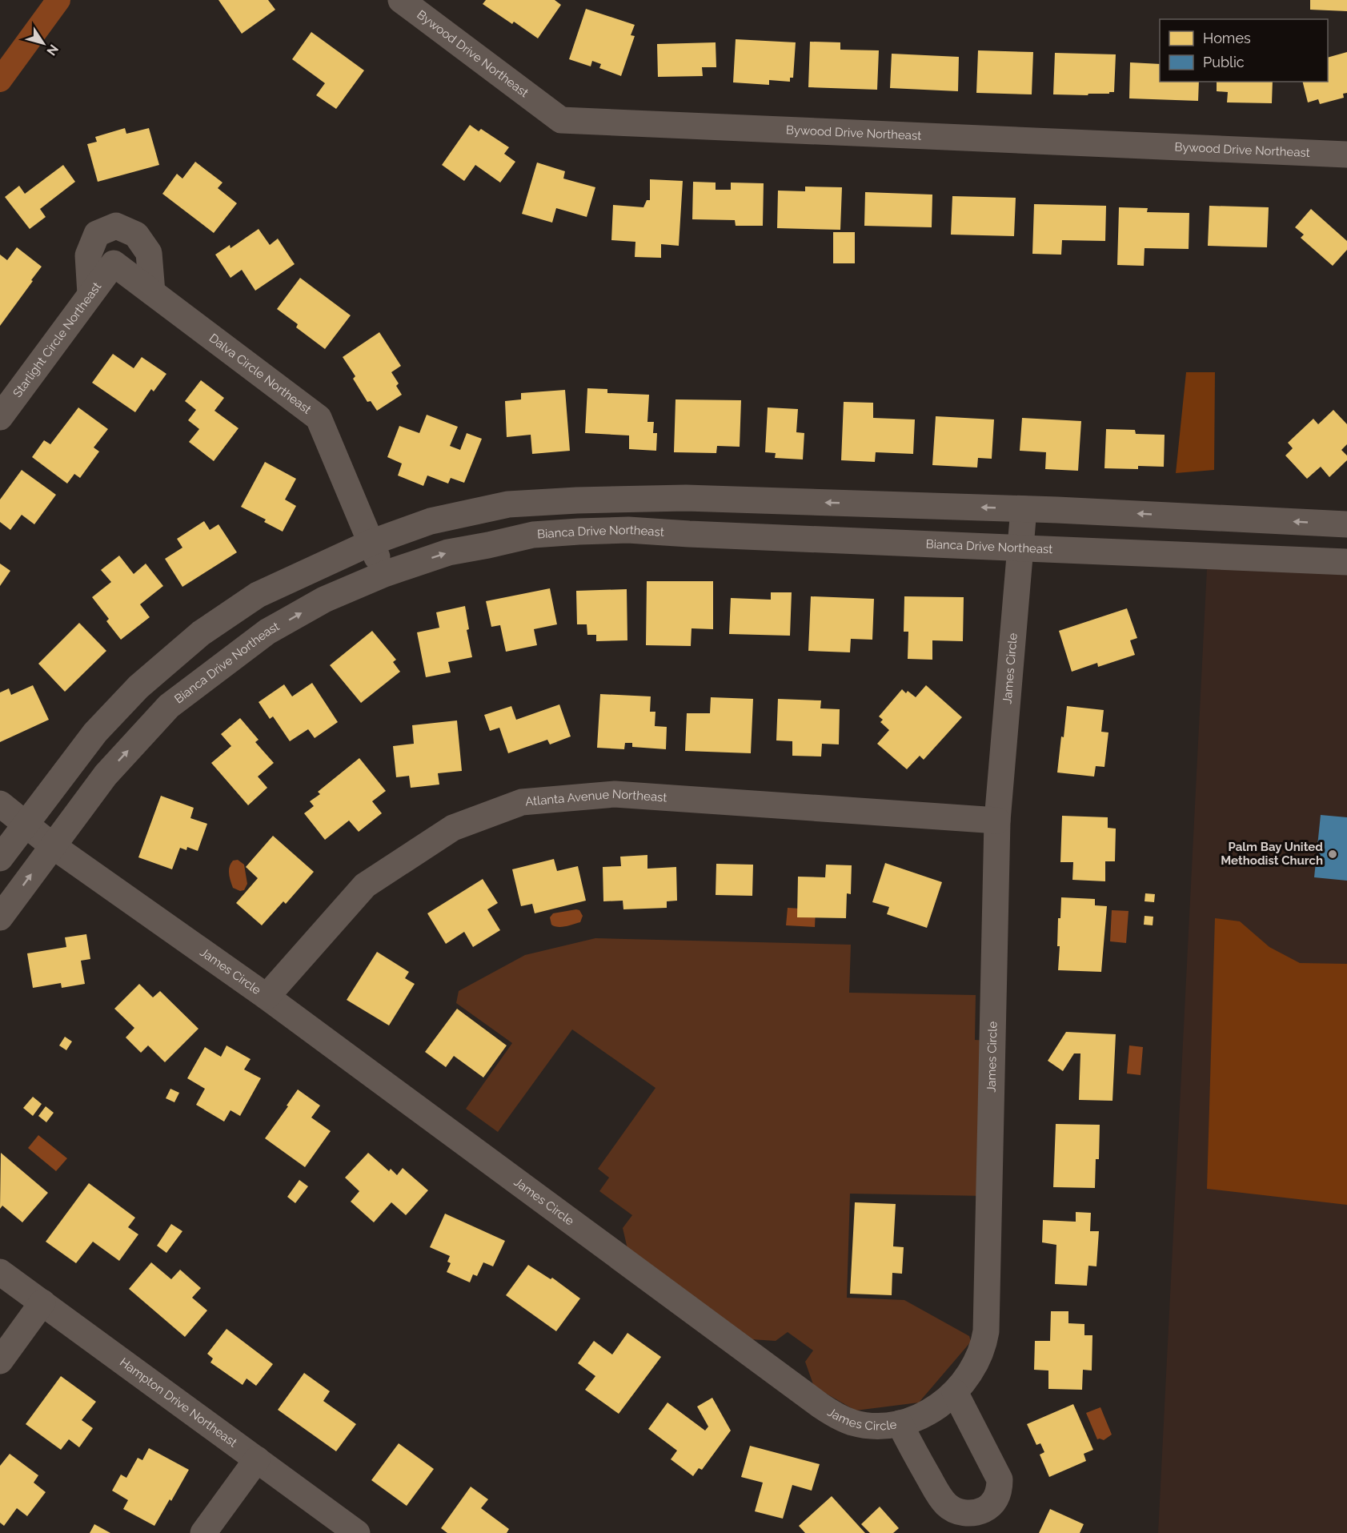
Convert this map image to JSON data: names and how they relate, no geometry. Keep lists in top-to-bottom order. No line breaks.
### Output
{"streets":{"street":["Bywood Drive Northeast","Starlight Circle Northeast","Dalva Circle Northeast","Bianca Drive Northeast","James Circle","Atlanta Avenue Northeast","Hampton Drive Northeast"]},"crossings":[["Starlight Circle Northeast","Dalva Circle Northeast"],["Dalva Circle Northeast","Bianca Drive Northeast"],["Bianca Drive Northeast","James Circle"],["James Circle","Atlanta Avenue Northeast"]],"places":["Palm Bay United Methodist Church"],"legend":["Homes","Public"],"north":"bottom right"}
